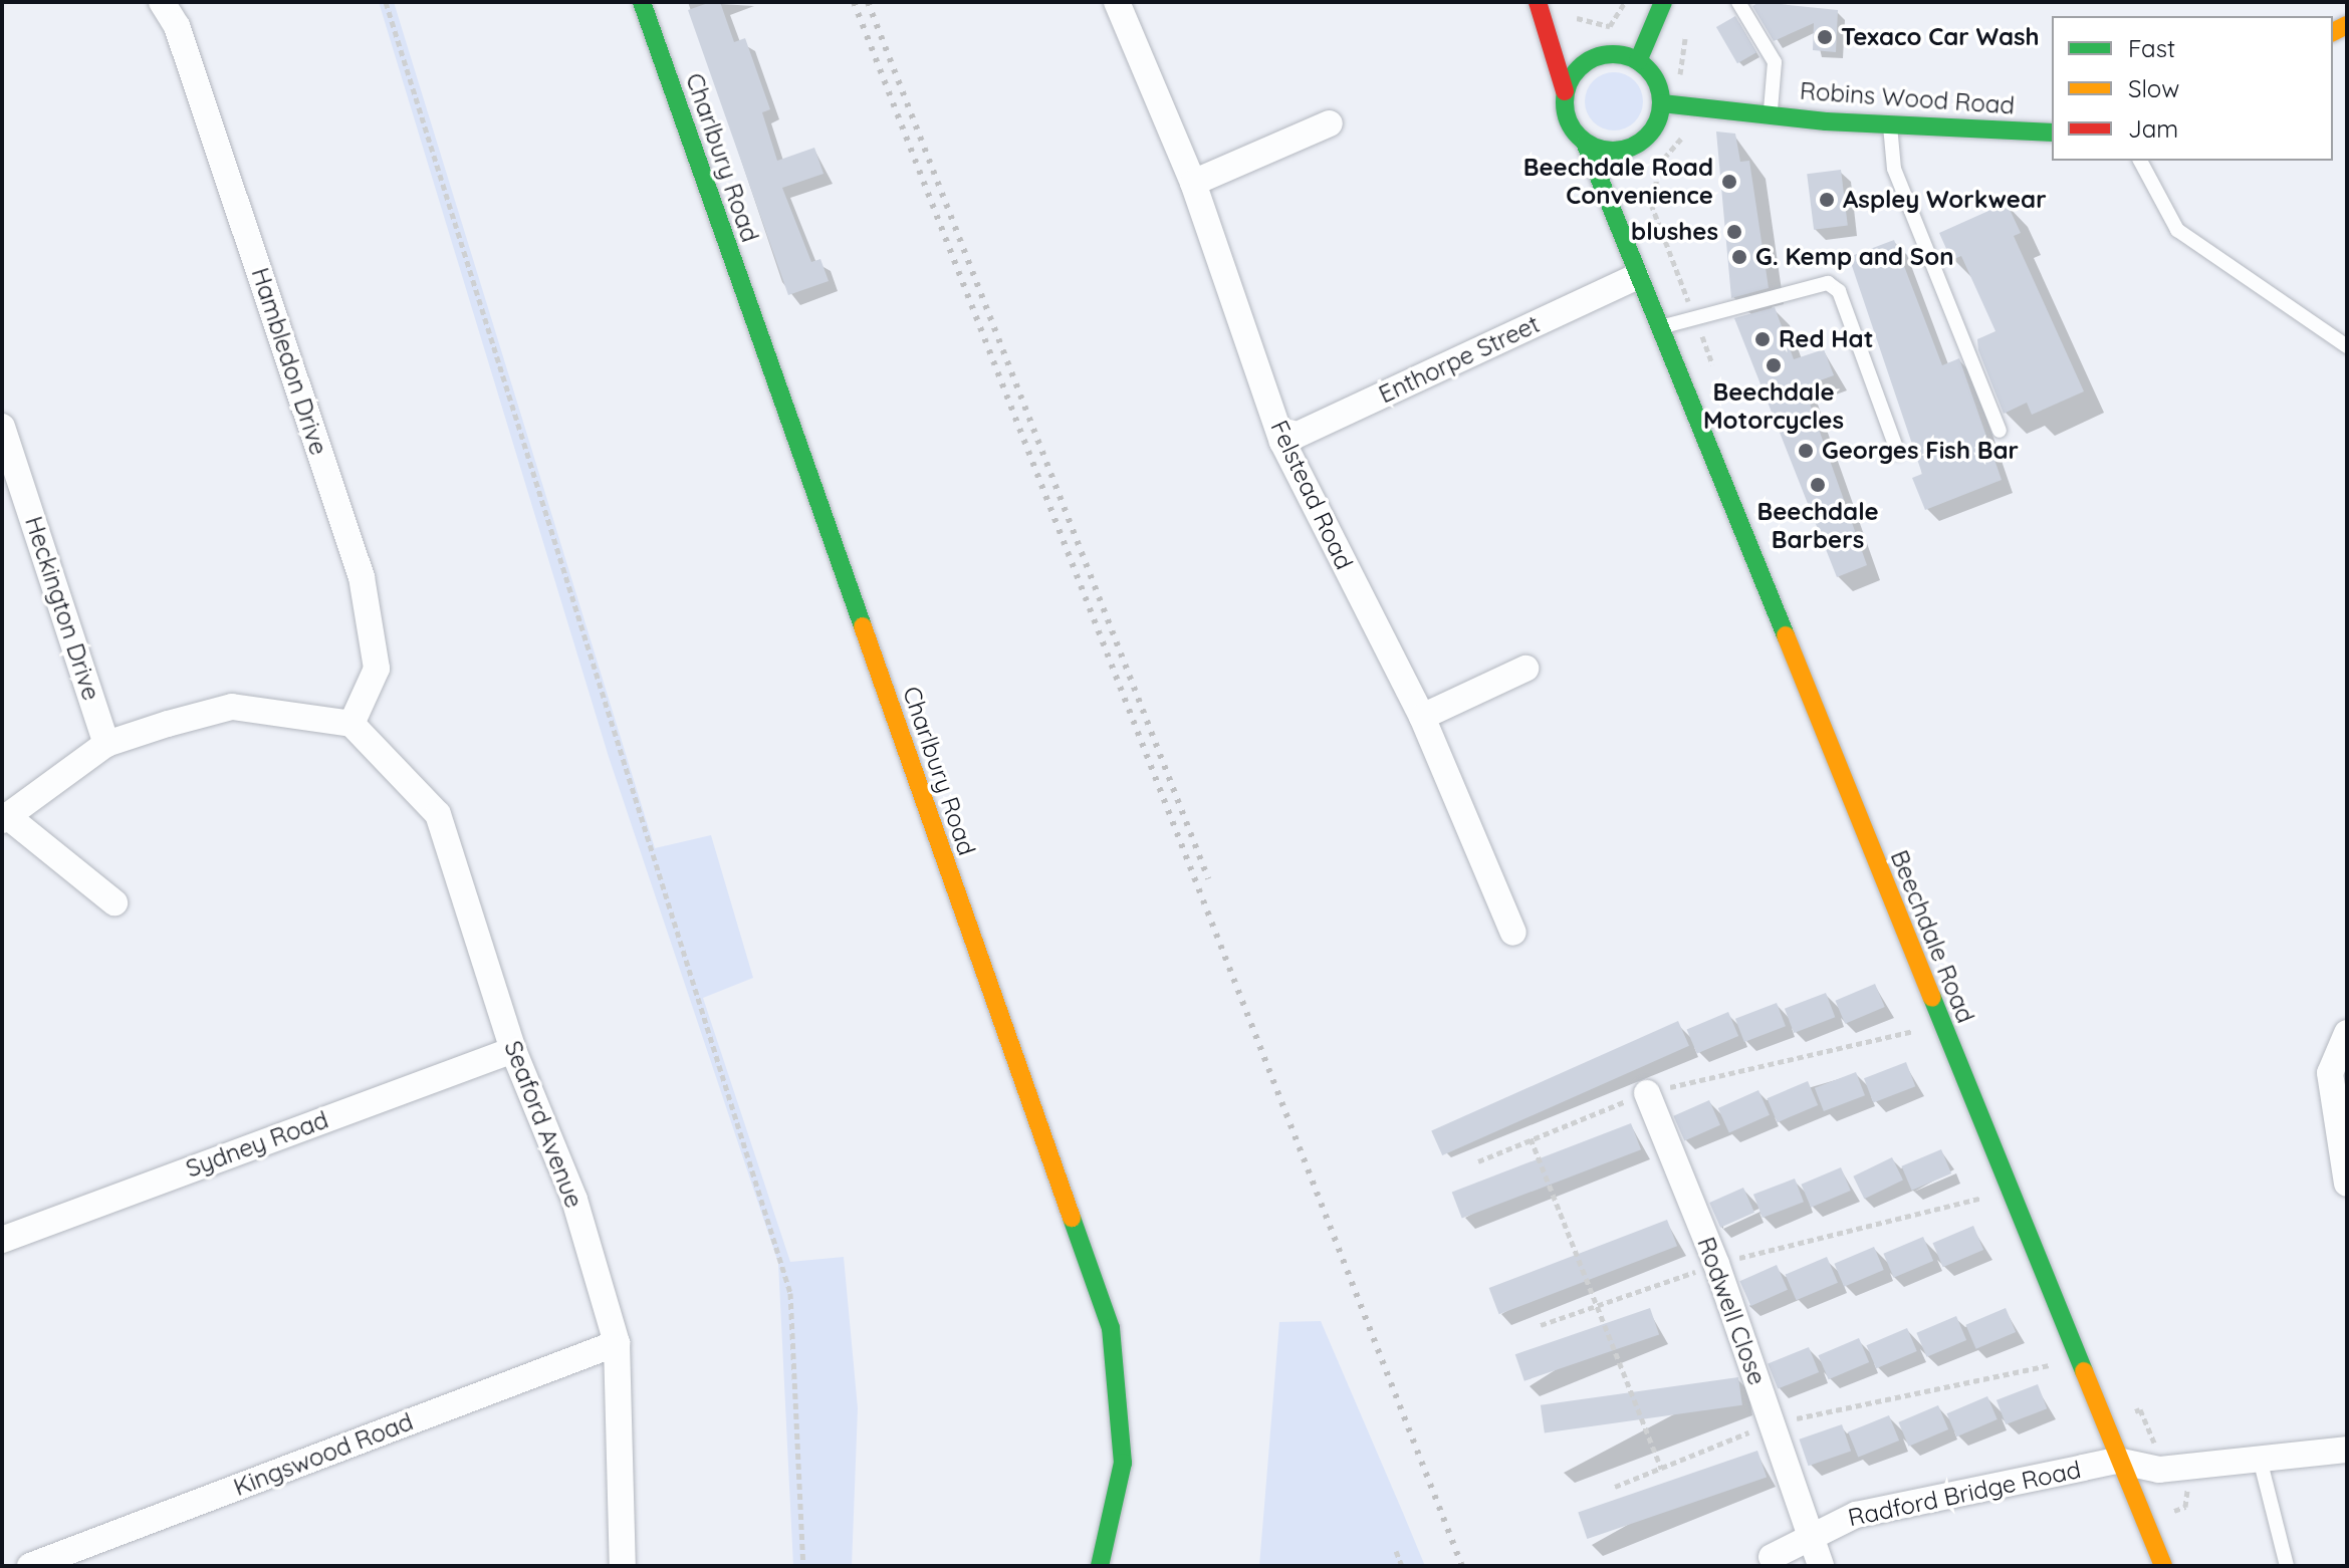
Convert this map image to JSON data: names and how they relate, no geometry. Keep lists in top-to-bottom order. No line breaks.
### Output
{"streets":{"street":["Robins Wood Road","Charlbury Road","Enthorpe Street","Hambledon Drive","Felstead Road","Heckington Drive","Beechdale Road","Seaford Avenue","Sydney Road","Rodwell Close","Kingswood Road","Radford Bridge Road"]},"crossings":[["Robins Wood Road","Beechdale Road"],["Enthorpe Street","Felstead Road"],["Enthorpe Street","Beechdale Road"],["Hambledon Drive","Seaford Avenue"],["Beechdale Road","Radford Bridge Road"],["Seaford Avenue","Sydney Road"],["Seaford Avenue","Kingswood Road"],["Rodwell Close","Radford Bridge Road"]],"places":["Texaco Car Wash","Beechdale Road Convenience","Aspley Workwear","blushes","G. Kemp and Son","Red Hat","Beechdale Motorcycles","Georges Fish Bar","Beechdale Barbers"],"legend":["Fast","Slow","Jam"]}
